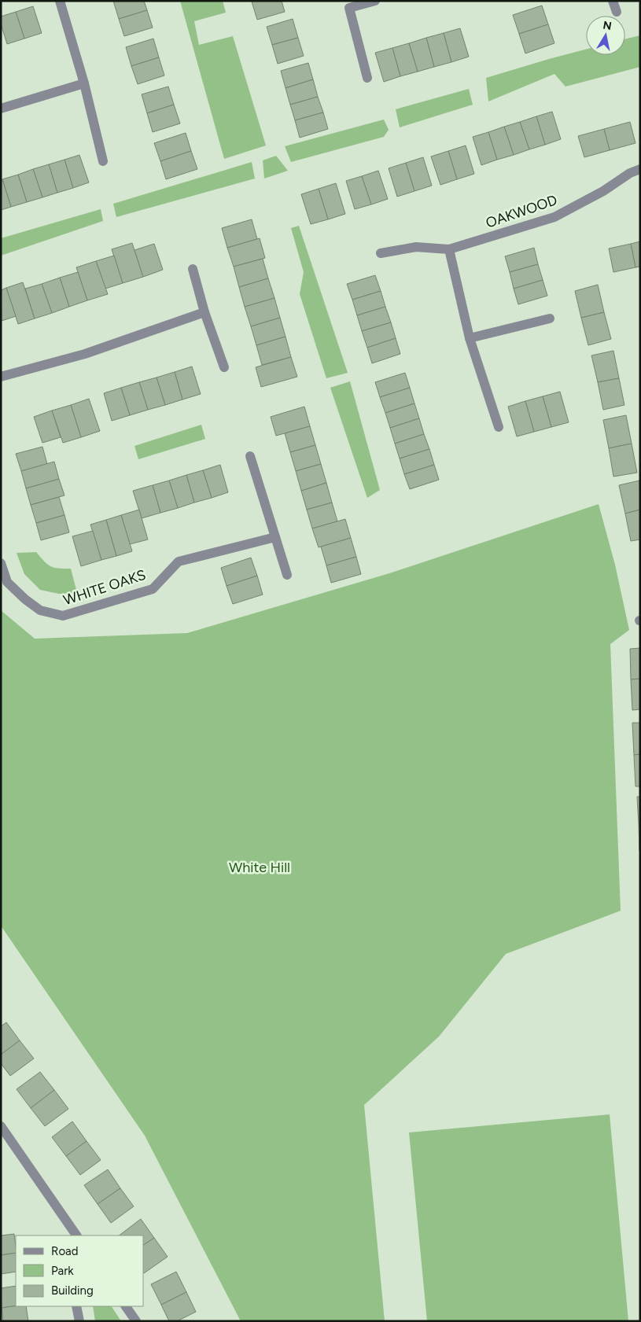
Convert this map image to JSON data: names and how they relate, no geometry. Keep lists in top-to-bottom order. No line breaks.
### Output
{"streets":{"street":["OAKWOOD","WHITE OAKS"]},"parks":["White Hill"],"legend":["Road","Park","Building"],"north":"top"}
